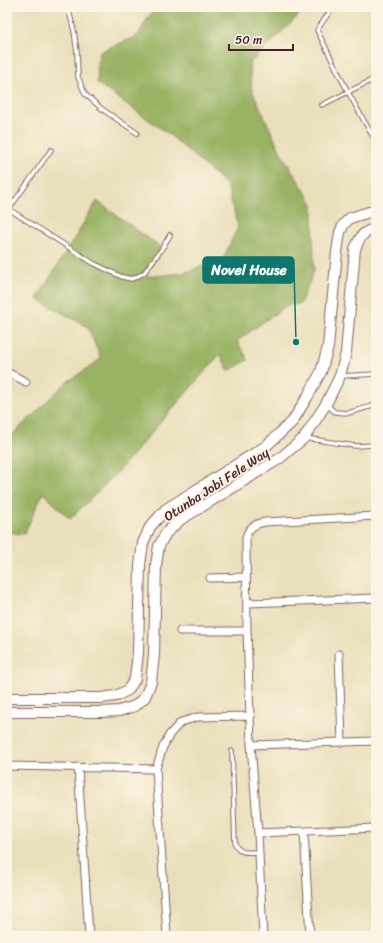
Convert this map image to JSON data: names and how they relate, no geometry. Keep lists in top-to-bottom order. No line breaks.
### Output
{"streets":{"street":["Otunba Jobi Fele Way"]},"places":["Novel House"],"scale_bar":"50 m"}
